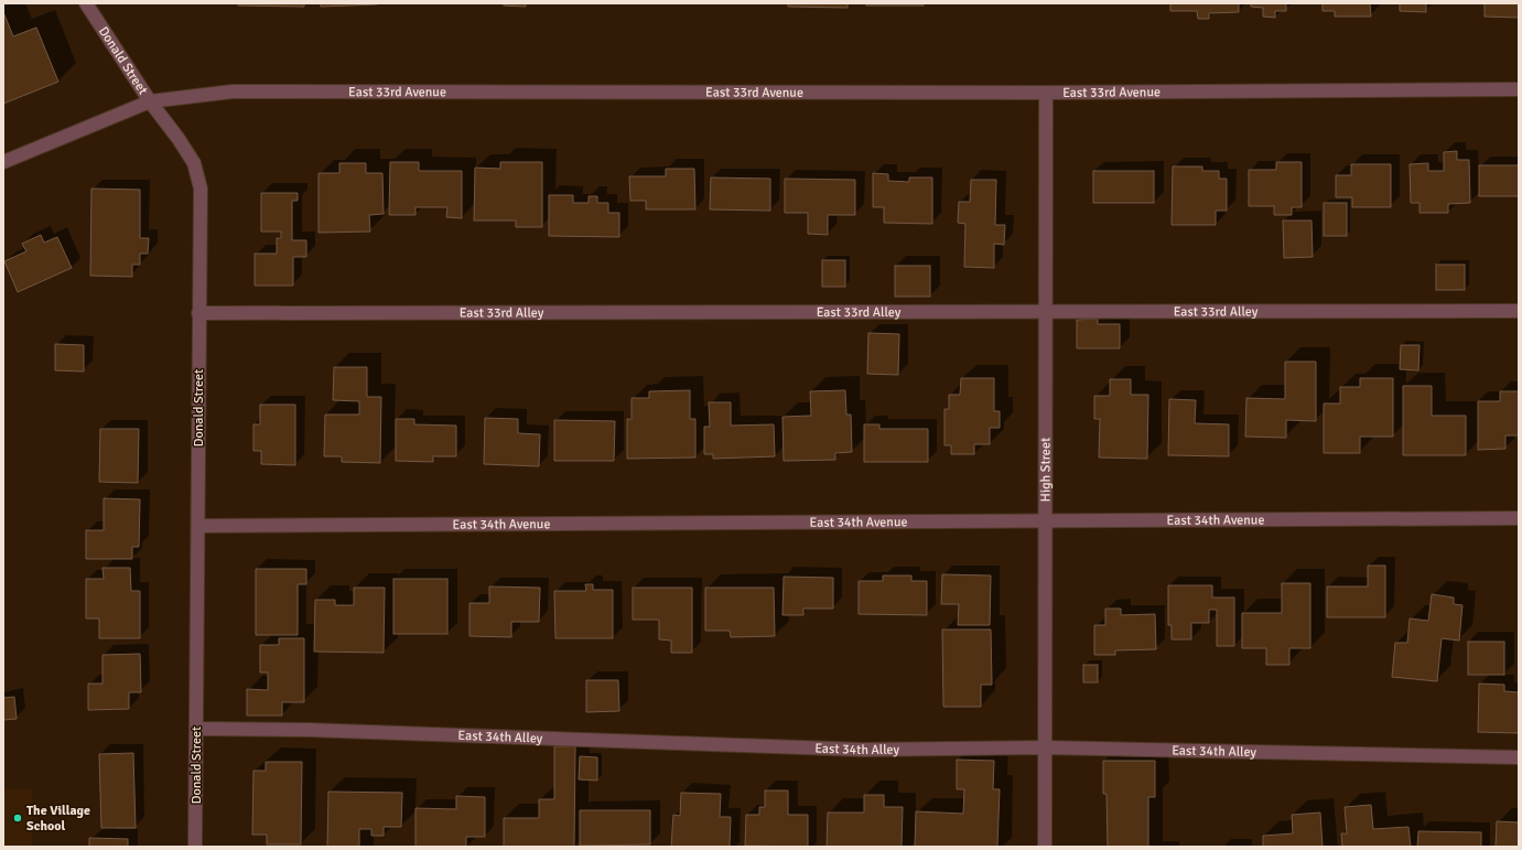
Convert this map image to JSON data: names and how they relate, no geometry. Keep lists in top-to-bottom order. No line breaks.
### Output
{"streets":{"street":["Donald Street","East 33rd Avenue","East 33rd Alley","High Street","East 34th Avenue","East 34th Alley"]},"crossings":[["Donald Street","East 33rd Avenue"],["Donald Street","East 33rd Alley"],["Donald Street","East 34th Avenue"],["Donald Street","East 34th Alley"],["East 33rd Avenue","High Street"],["East 33rd Alley","High Street"],["High Street","East 34th Avenue"],["High Street","East 34th Alley"]],"places":["The Village School"]}
